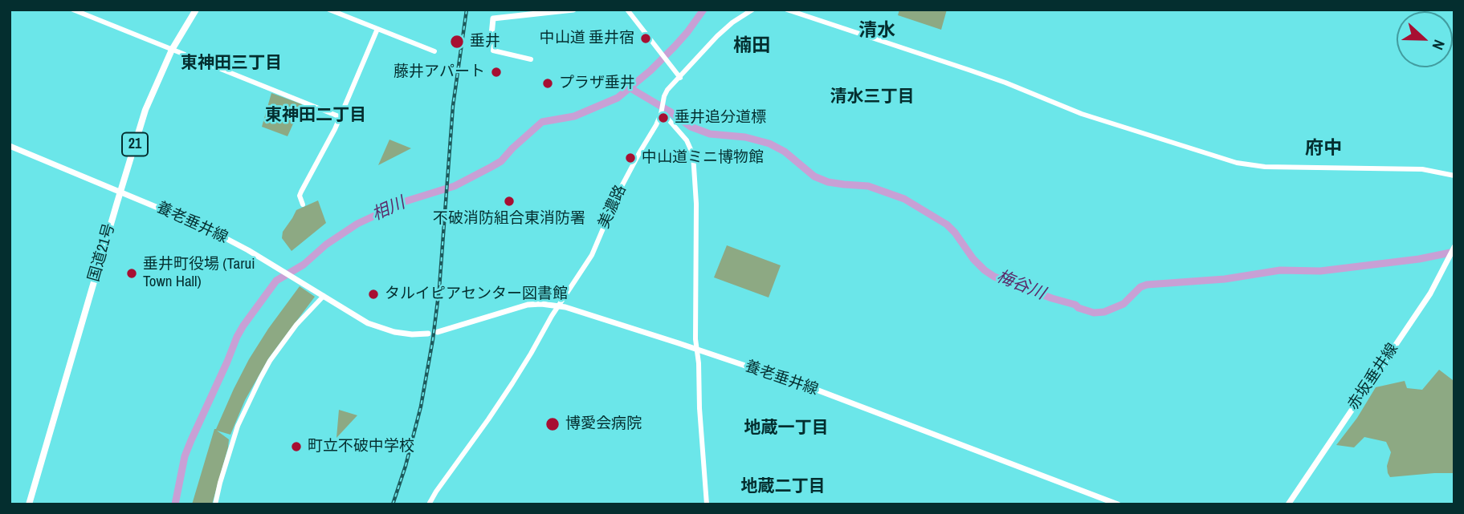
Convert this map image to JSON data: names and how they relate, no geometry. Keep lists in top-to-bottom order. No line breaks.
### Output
{"streets":{"highway":["21","国道21号"],"main road":["養老垂井線","赤坂垂井線"],"street":["美濃路"]},"crossings":[["美濃路","養老垂井線"],["養老垂井線","国道21号"]],"districts":["清水","楠田","東神田三丁目","清水三丁目","東神田二丁目","府中","地蔵一丁目","地蔵二丁目"],"water":["相川","梅谷川"],"places":["中山道 垂井宿","垂井","藤井アパート","プラザ垂井","垂井追分道標","中山道ミニ博物館","不破消防組合東消防署","垂井町役場 (Tarui Town Hall)","タルイピアセンター図書館","博愛会病院","町立不破中学校"],"north":"right"}
